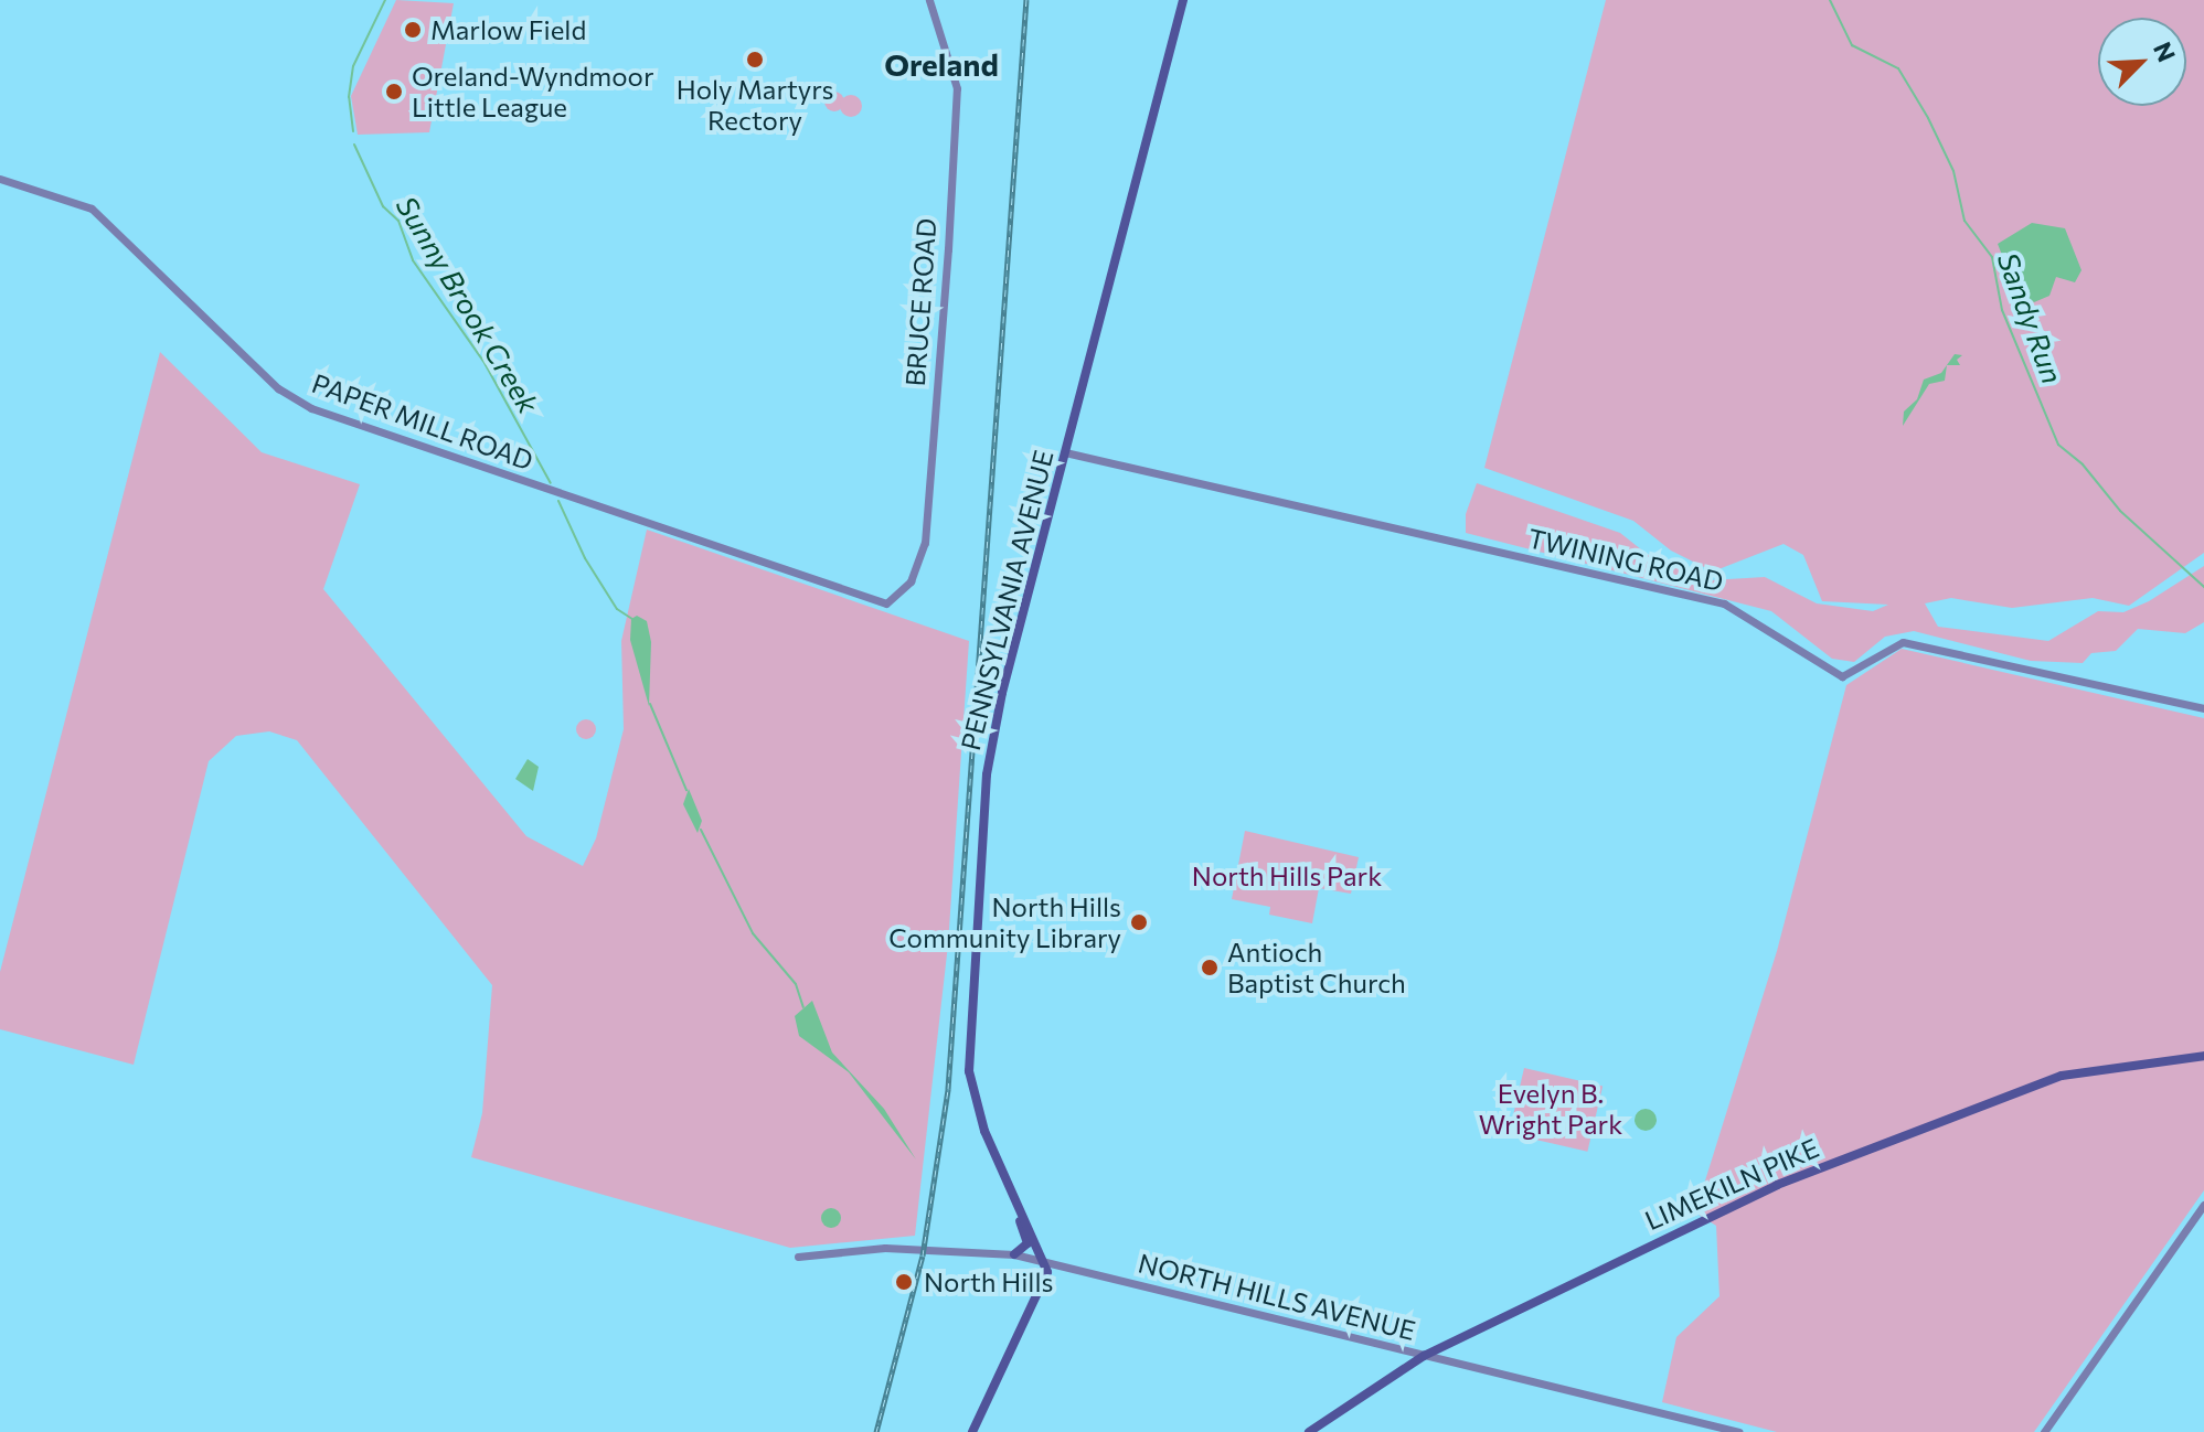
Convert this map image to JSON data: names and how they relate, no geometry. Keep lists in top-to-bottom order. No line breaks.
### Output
{"streets":{"main road":["PENNSYLVANIA AVENUE","LIMEKILN PIKE"],"street":["BRUCE ROAD","PAPER MILL ROAD","TWINING ROAD","NORTH HILLS AVENUE"]},"crossings":[["BRUCE ROAD","PAPER MILL ROAD"],["TWINING ROAD","PENNSYLVANIA AVENUE"],["PENNSYLVANIA AVENUE","NORTH HILLS AVENUE"],["LIMEKILN PIKE","NORTH HILLS AVENUE"]],"districts":["Oreland"],"water":["Sunny Brook Creek","Sandy Run"],"parks":["North Hills Park","Evelyn B. Wright Park"],"places":["Marlow Field","Holy Martyrs Rectory","Oreland-Wyndmoor Little League","North Hills Community Library","Antioch Baptist Church","North Hills"],"north":"top right"}
